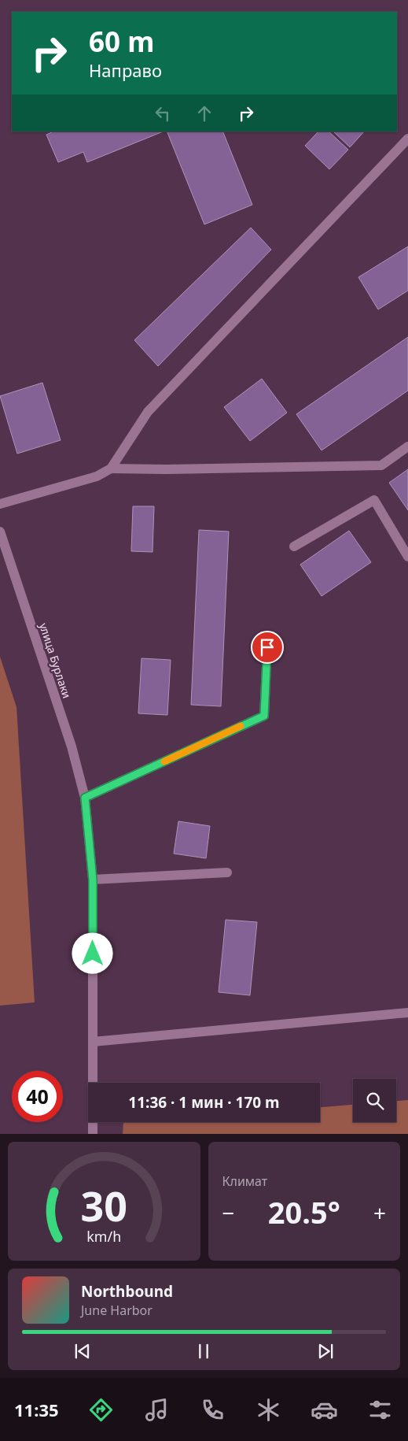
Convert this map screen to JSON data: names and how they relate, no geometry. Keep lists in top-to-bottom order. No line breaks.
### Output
{"streets":{"street":["улица Бурлаки"]},"page":{"turn":["60 m","Направо"],"limit":"40","trip":"11:36 · 1 мин · 170 m","tile":"Климат","heat":["−","20.5°","+"],"song":["Northbound","June Harbor"],"tabs":"11:35","gauge":["30","km/h"]}}
